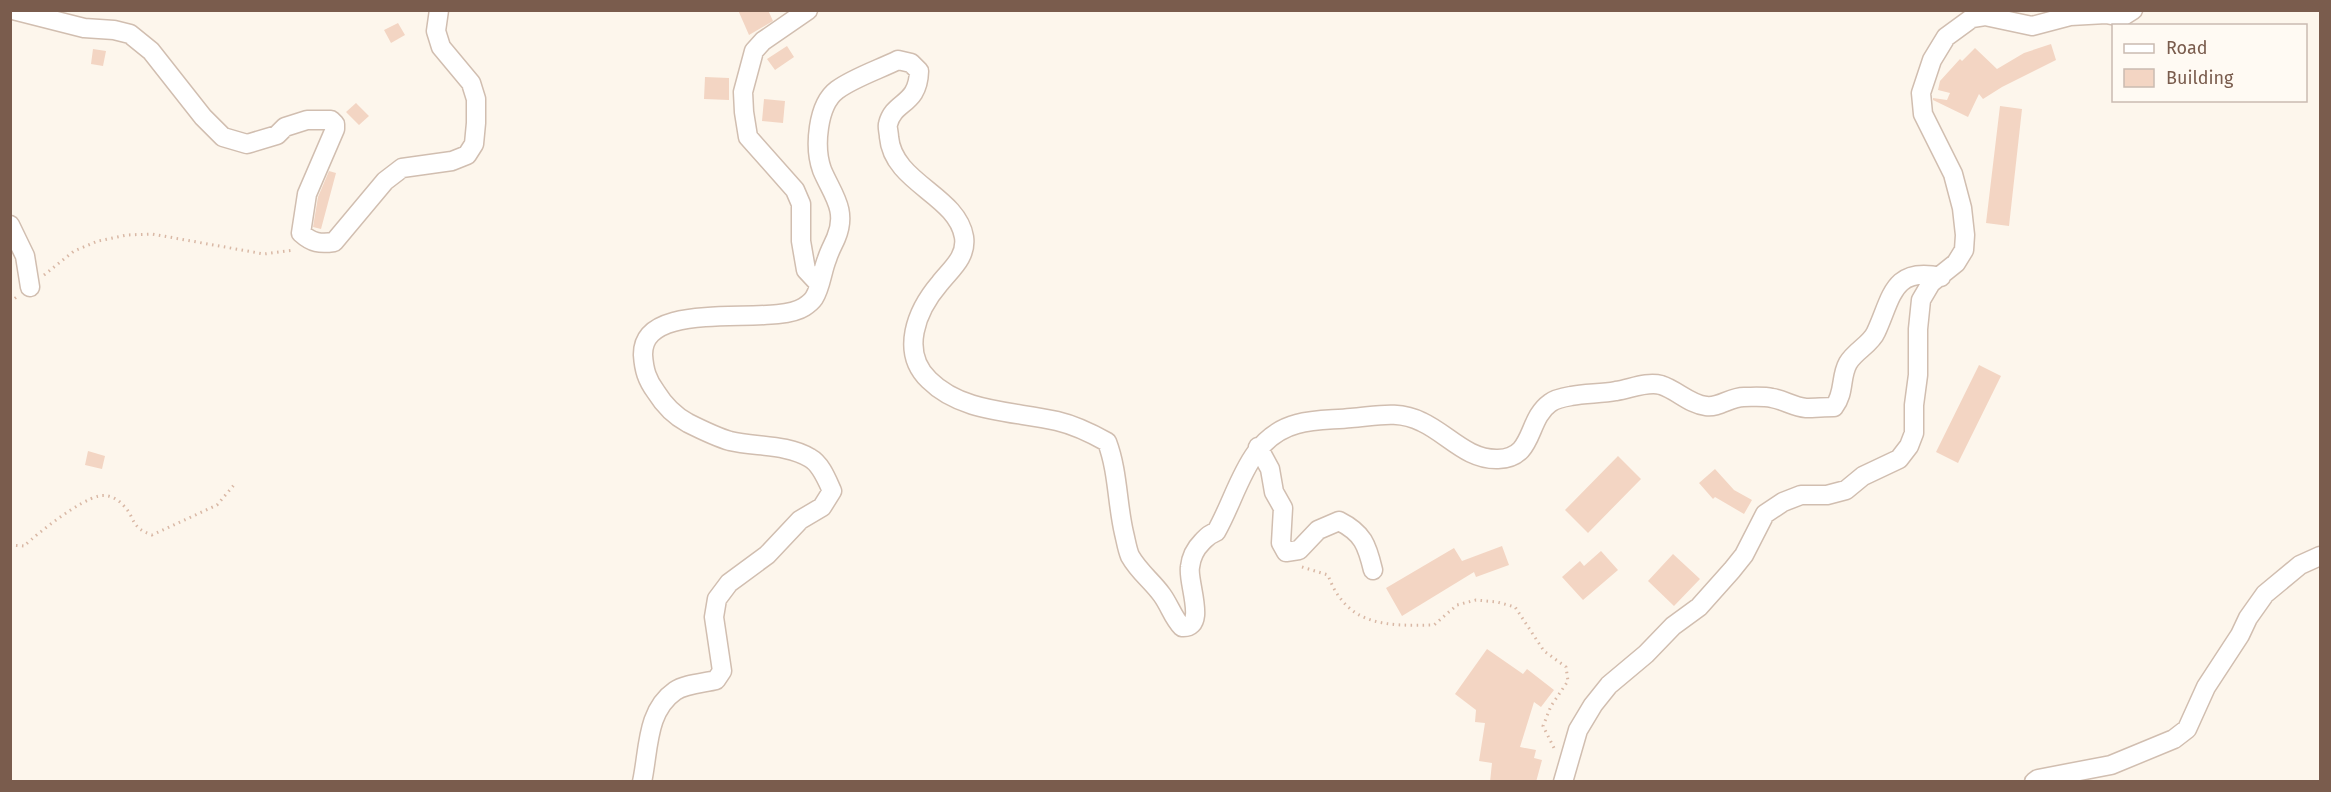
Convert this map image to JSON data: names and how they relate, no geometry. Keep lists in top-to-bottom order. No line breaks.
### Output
{"legend":["Road","Building"]}
